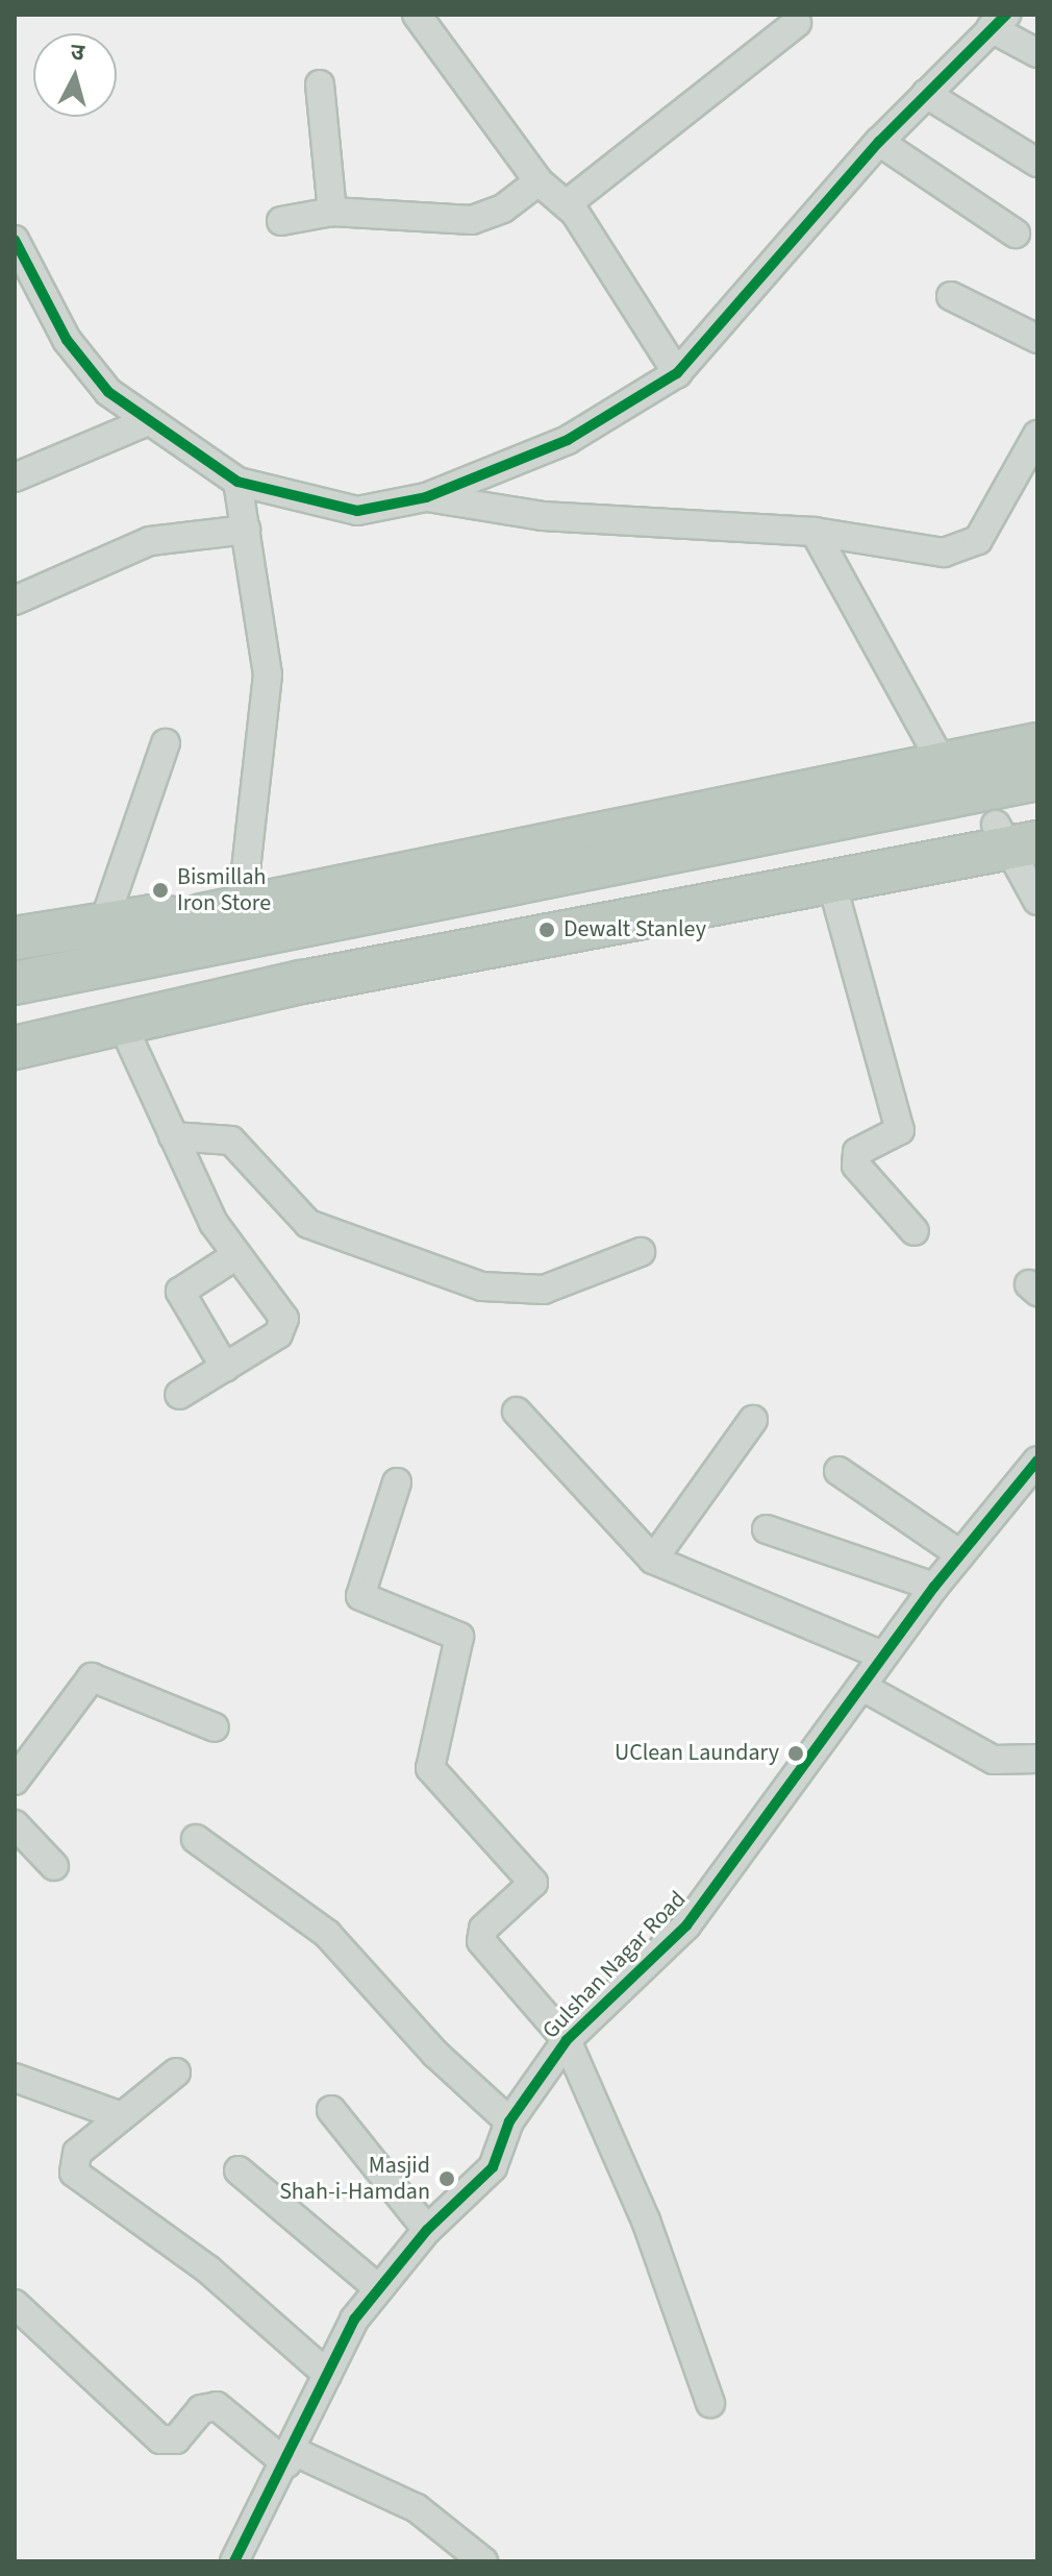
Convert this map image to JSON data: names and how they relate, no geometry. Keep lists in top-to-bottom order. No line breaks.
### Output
{"streets":{"street":["Gulshan Nagar Road"]},"places":["Bismillah Iron Store","Dewalt Stanley","UClean Laundary","Masjid Shah-i-Hamdan"],"north":"top"}
